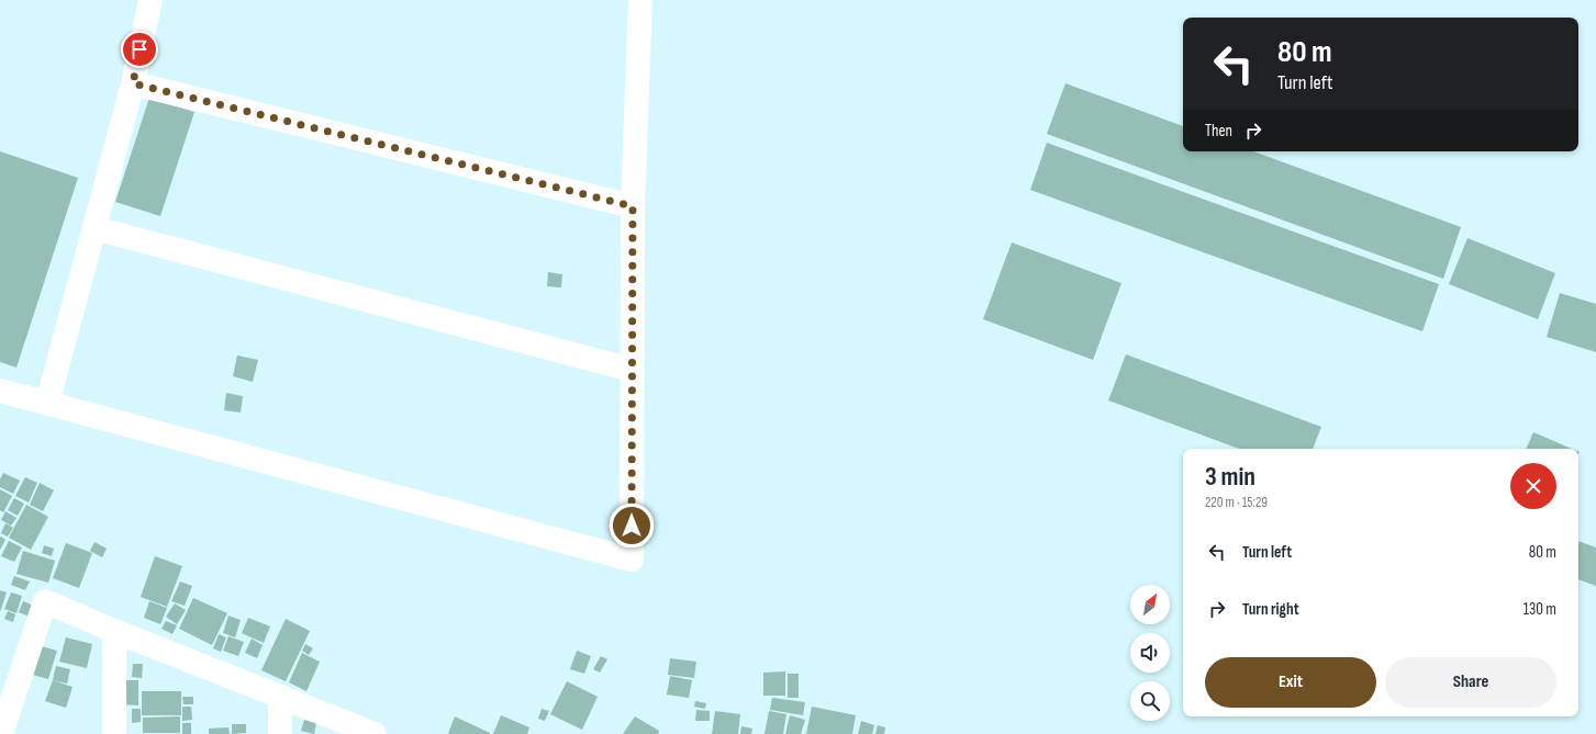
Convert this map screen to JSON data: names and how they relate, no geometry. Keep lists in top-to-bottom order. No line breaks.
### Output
{"north":"top right","page":{"turn":["80 m","Turn left"],"then":"Then","heading":["3 min","220 m · 15:29"],"list":[{"name":"Turn left","value":"80 m"},{"name":"Turn right","value":"130 m"}],"buttons":["Exit","Share"]}}
